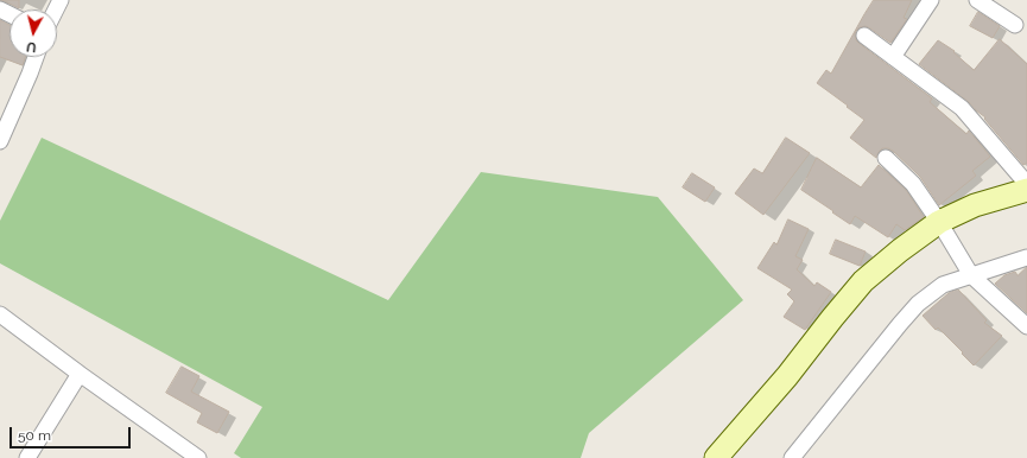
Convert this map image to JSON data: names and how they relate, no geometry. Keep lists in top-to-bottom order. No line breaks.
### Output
{"scale_bar":"50 m","north":"bottom"}
